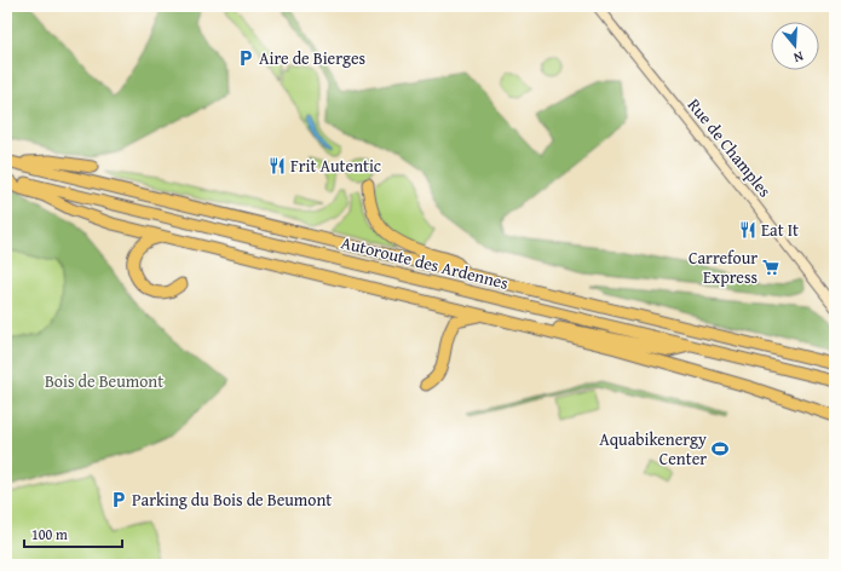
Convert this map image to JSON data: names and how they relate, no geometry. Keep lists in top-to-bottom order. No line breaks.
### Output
{"streets":{"highway":["Autoroute des Ardennes"],"main road":["Rue de Champles"]},"parks":["Bois de Beumont"],"places":{"parking":["Aire de Bierges","Parking du Bois de Beumont"],"restaurant":["Frit Autentic","Eat It"],"supermarket":["Carrefour Express"],"sports":["Aquabikenergy Center"]},"scale_bar":"100 m","north":"bottom"}
